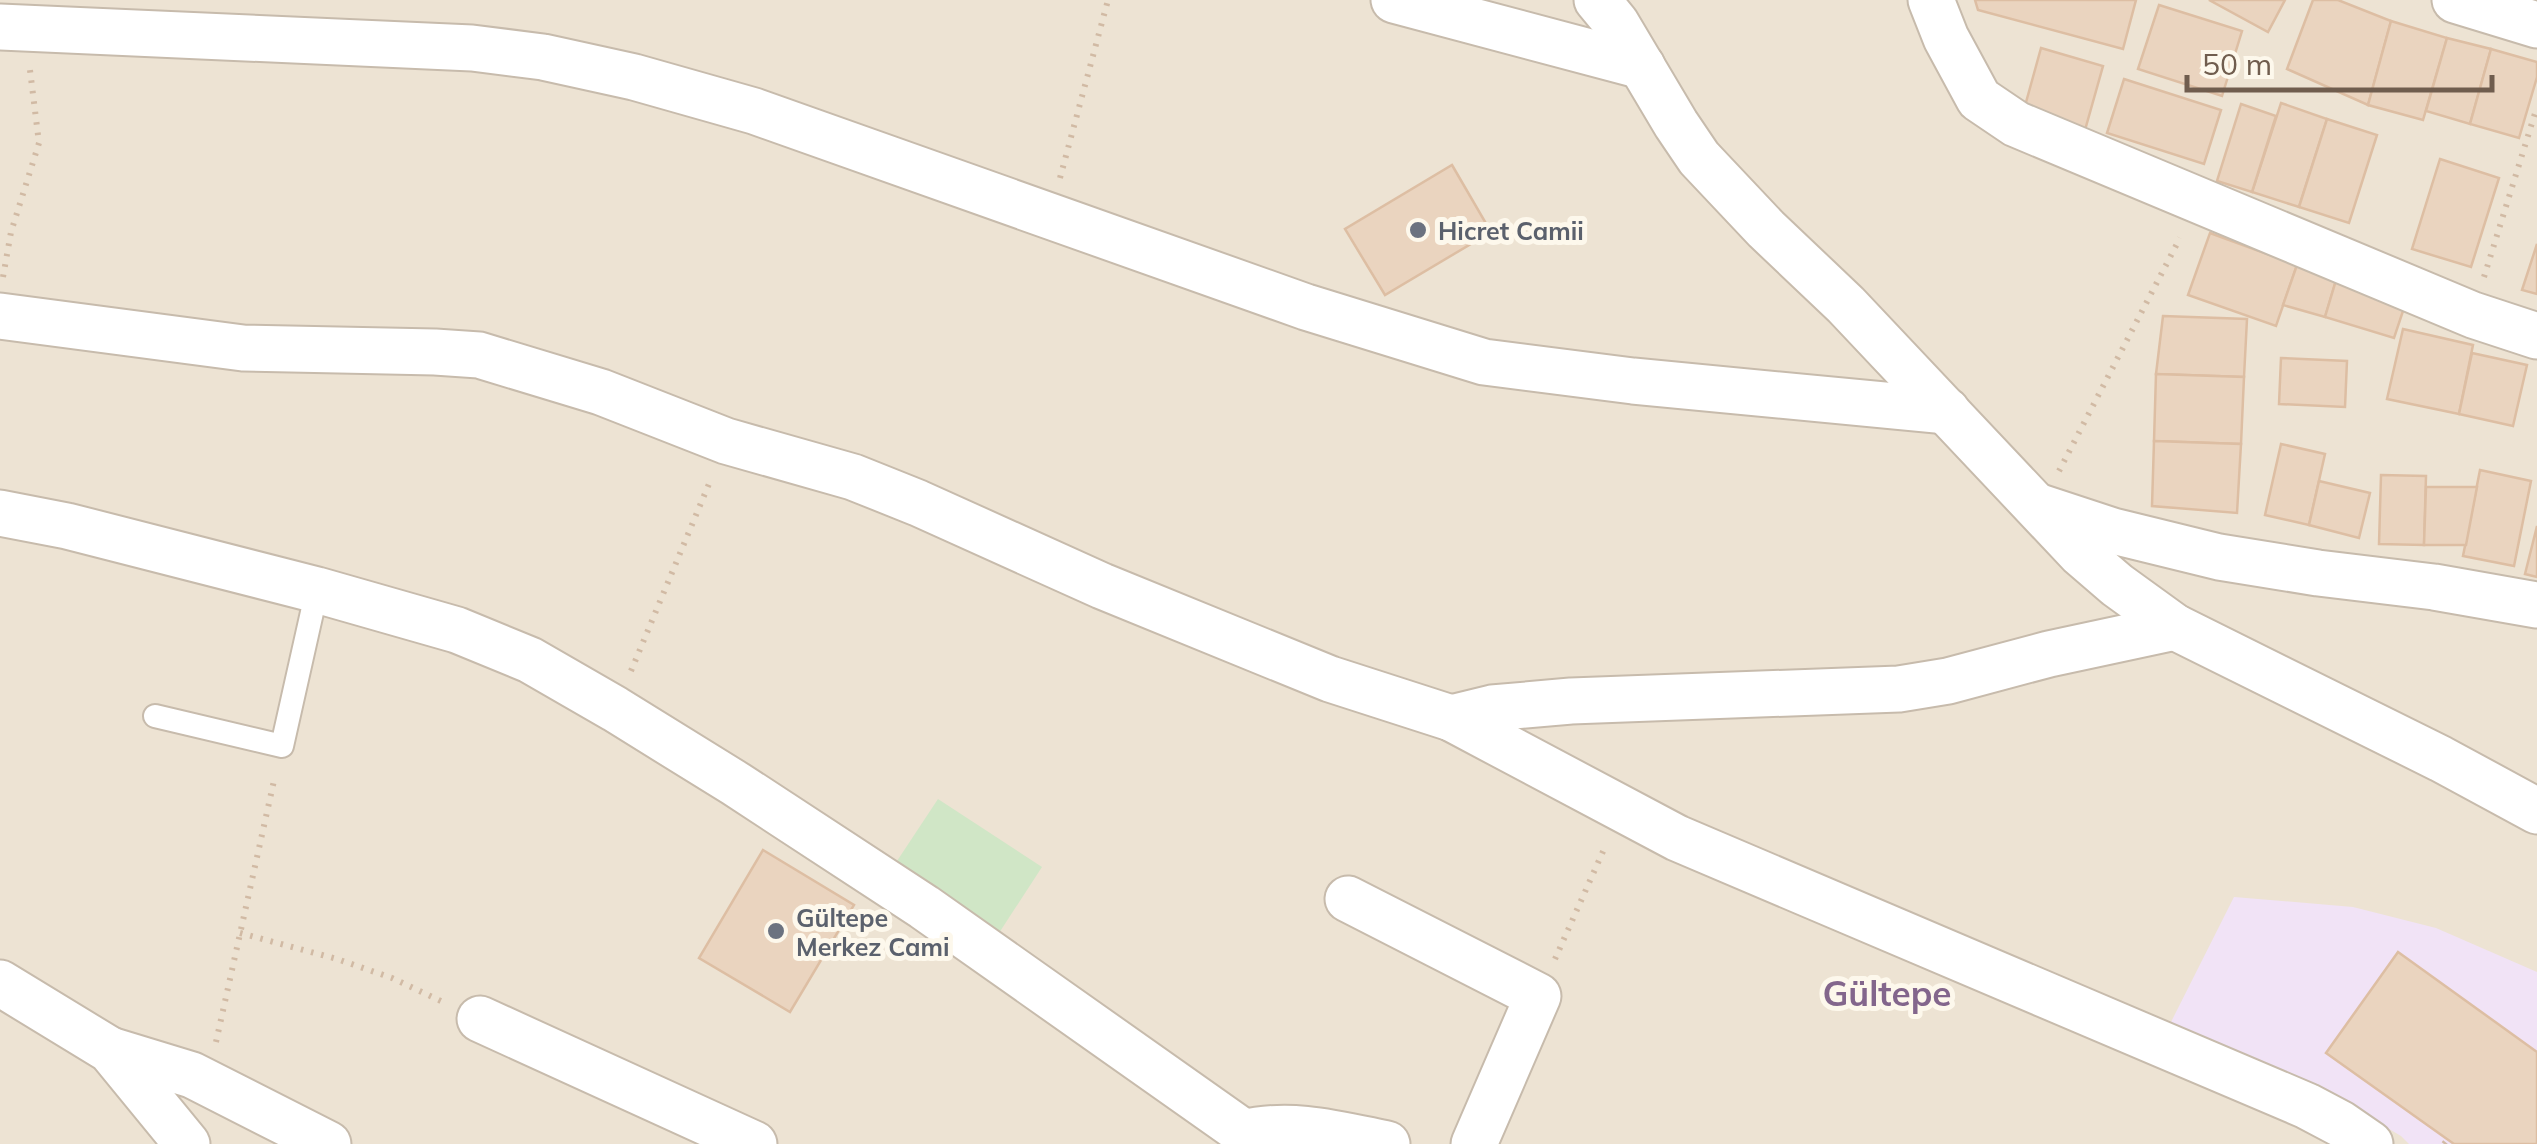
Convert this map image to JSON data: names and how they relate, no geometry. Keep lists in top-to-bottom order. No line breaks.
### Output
{"districts":["Gültepe"],"places":["Hicret Camii","Gültepe Merkez Cami"],"scale_bar":"50 m"}
